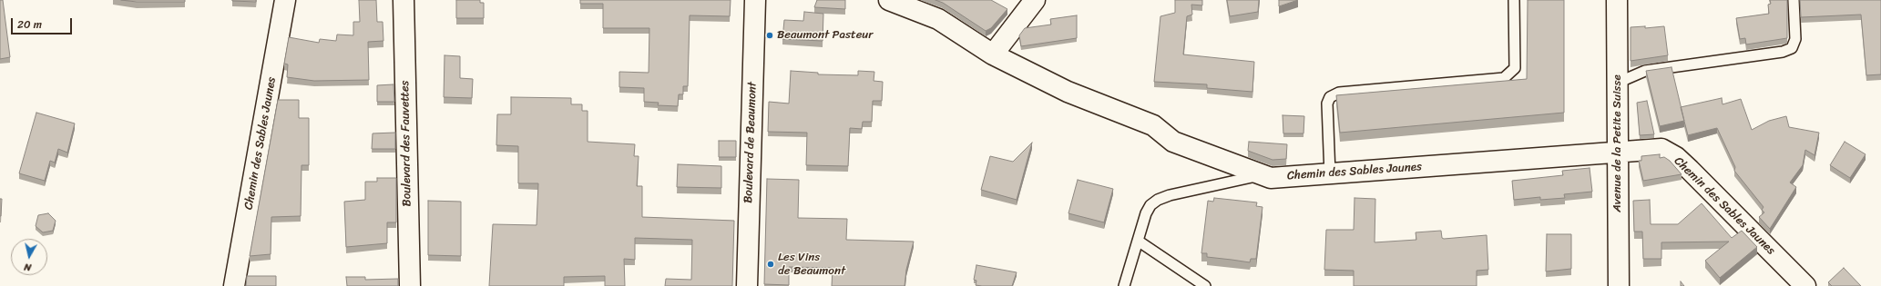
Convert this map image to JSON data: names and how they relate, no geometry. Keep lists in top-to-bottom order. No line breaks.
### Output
{"streets":{"street":["Boulevard de Beaumont","Chemin des Sables Jaunes","Boulevard des Fauvettes","Avenue de la Petite Suisse"]},"crossings":[["Chemin des Sables Jaunes","Avenue de la Petite Suisse"]],"places":["Beaumont Pasteur","Les Vins de Beaumont"],"scale_bar":"20 m","north":"bottom"}
